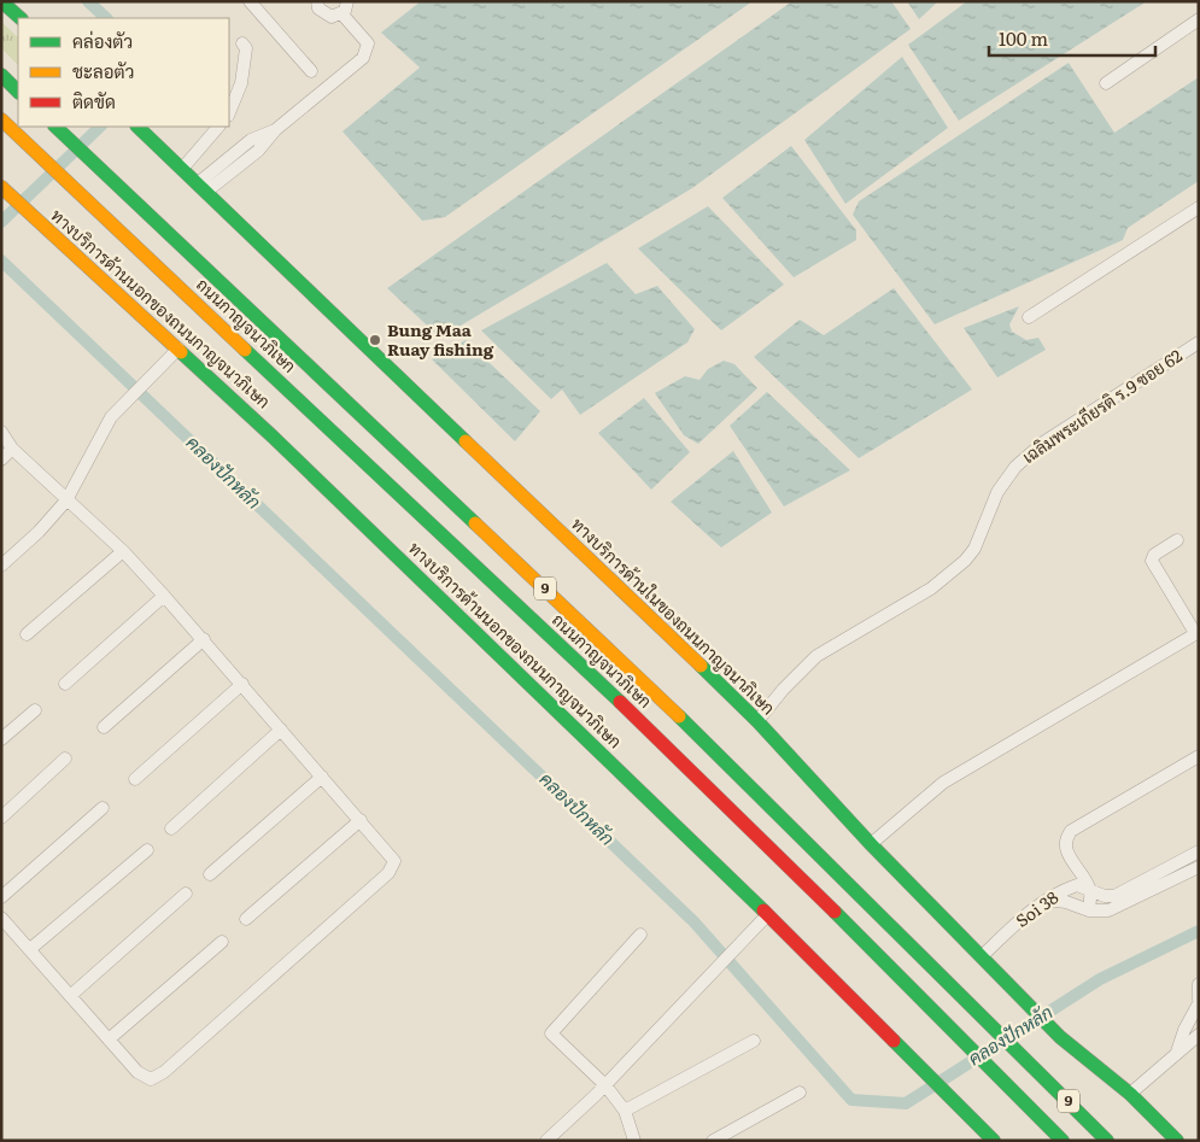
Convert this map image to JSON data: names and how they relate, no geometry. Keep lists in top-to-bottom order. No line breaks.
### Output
{"streets":{"main road":["ทางบริการด้านนอกของถนนกาญจนาภิเษก","ถนนกาญจนาภิเษก","9","ทางบริการด้านในของถนนกาญจนาภิเษก"],"street":["เฉลิมพระเกียรติ ร.9 ซอย 62","Soi 38"]},"crossings":[["เฉลิมพระเกียรติ ร.9 ซอย 62","ทางบริการด้านในของถนนกาญจนาภิเษก"],["ทางบริการด้านในของถนนกาญจนาภิเษก","Soi 38"]],"water":["คลองปักหลัก"],"places":["Bung Maa Ruay fishing"],"legend":["คล่องตัว","ชะลอตัว","ติดขัด"],"scale_bar":"100 m"}
